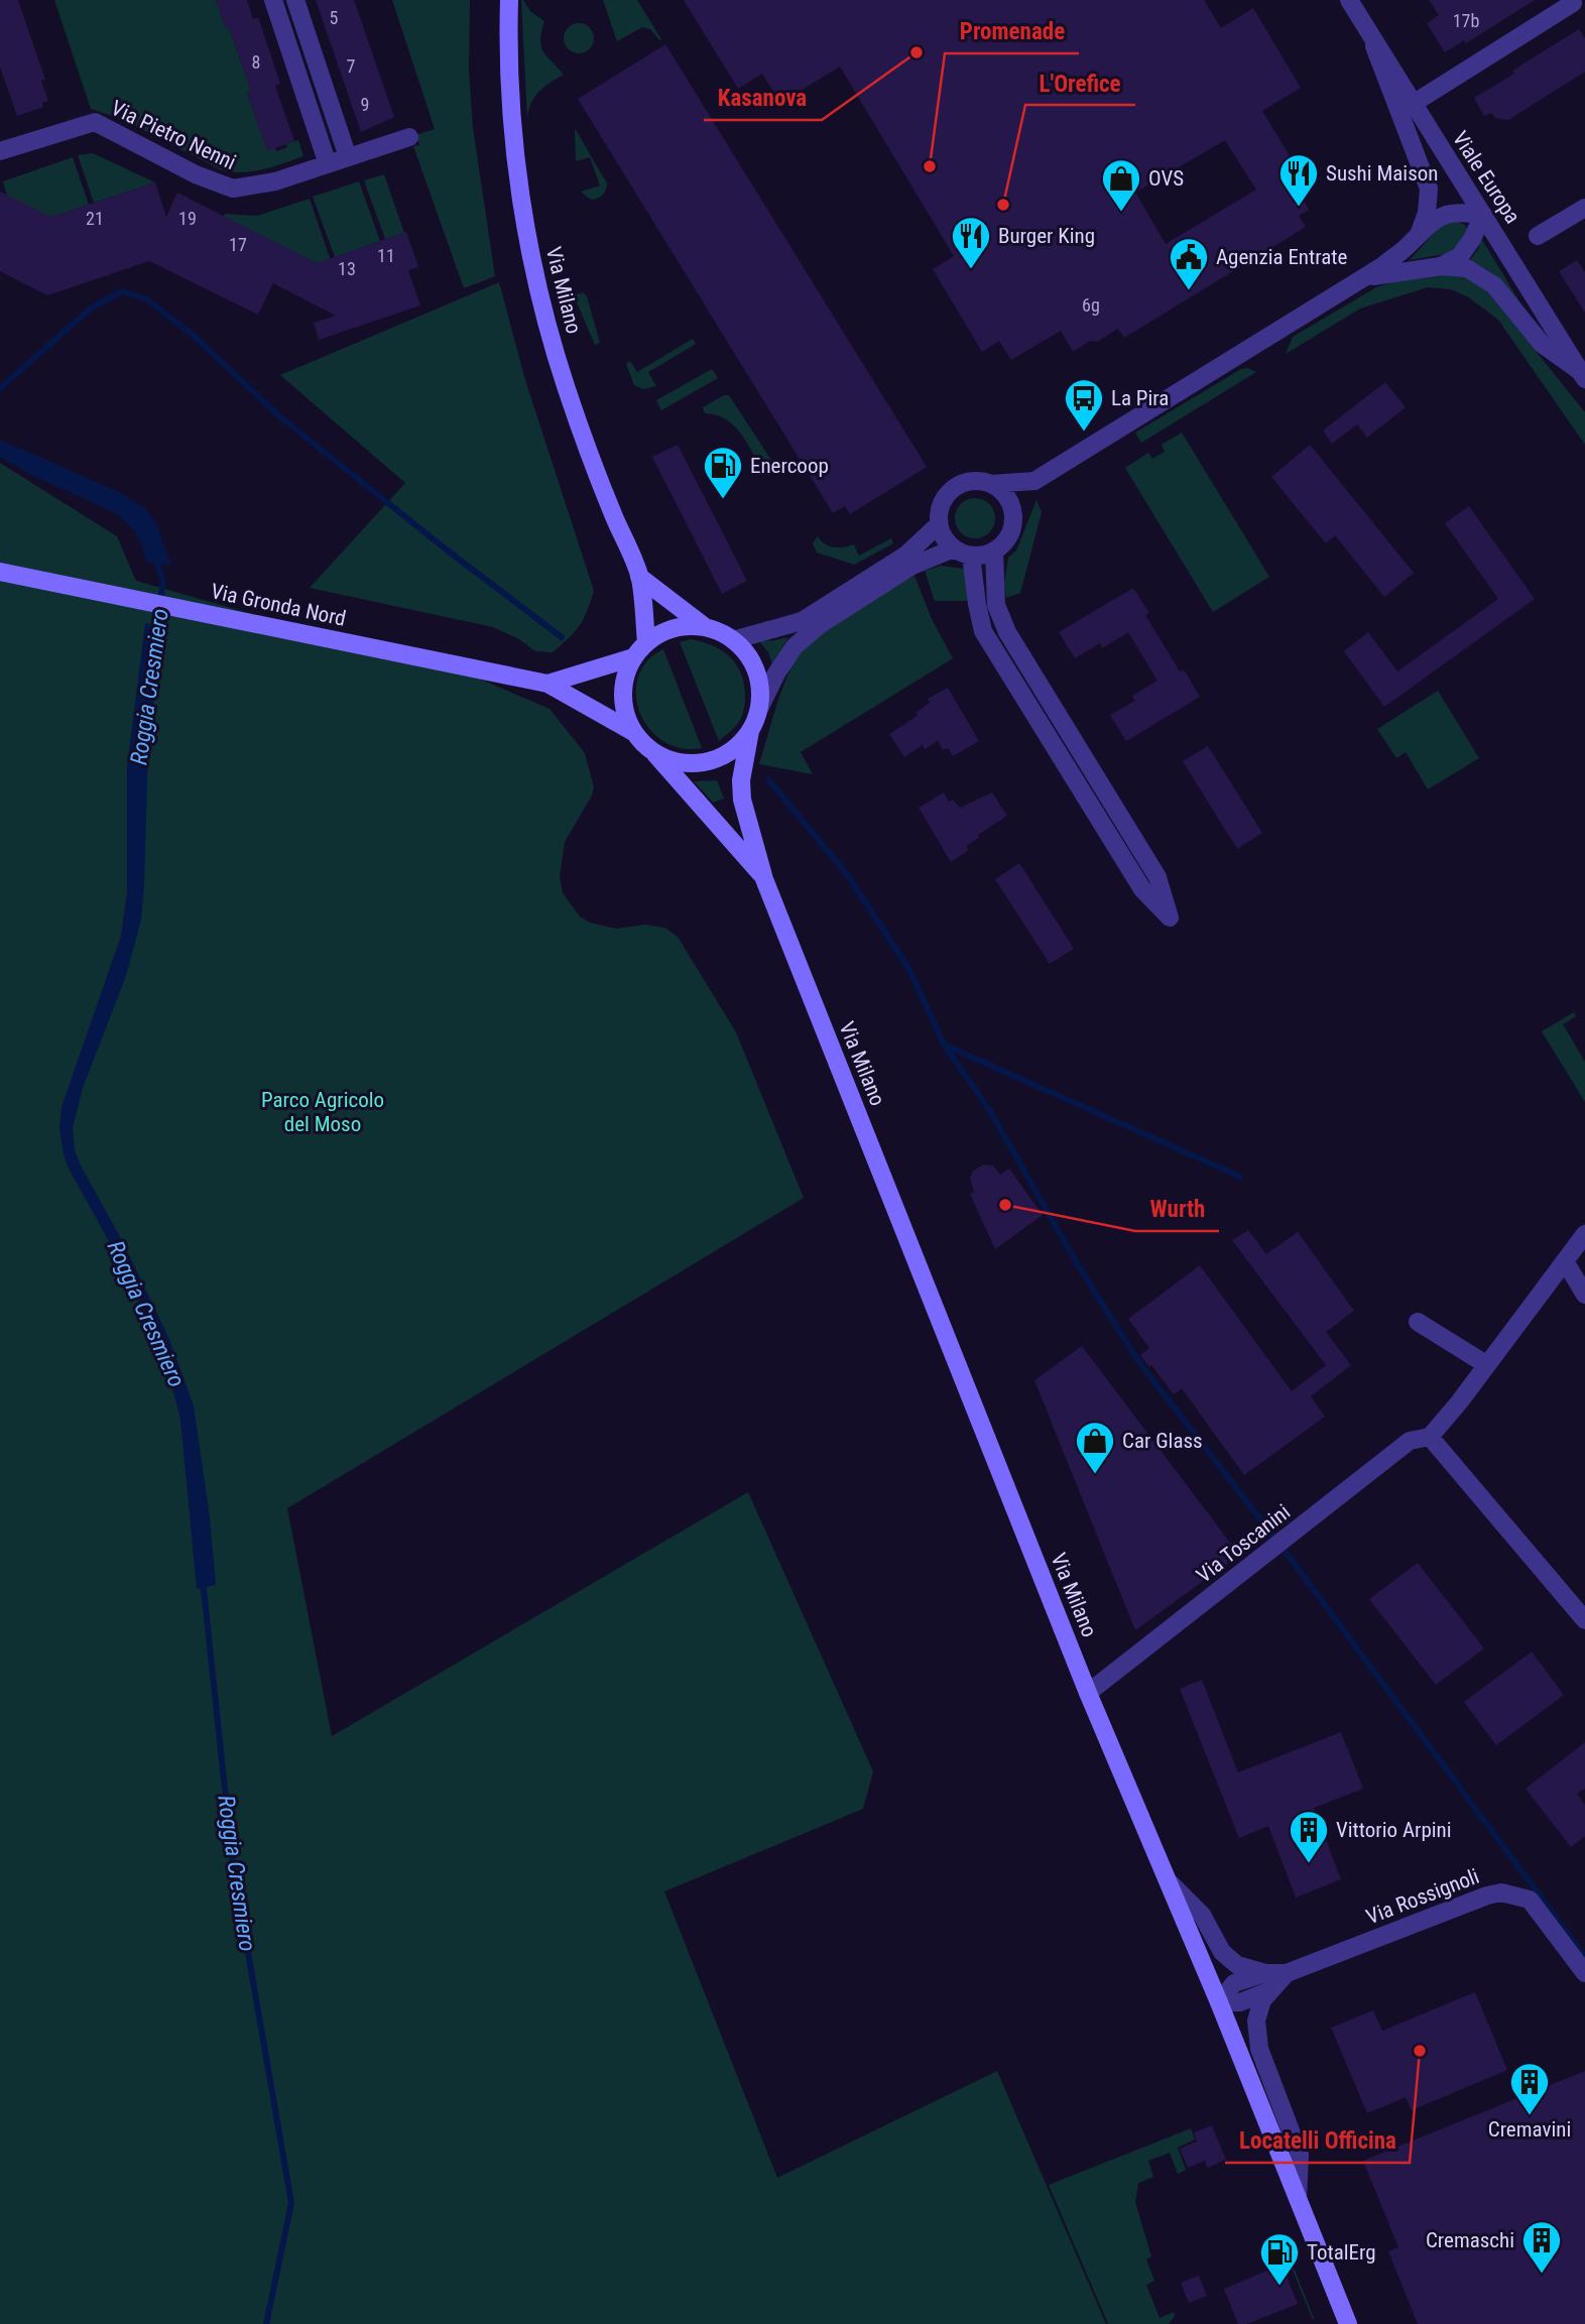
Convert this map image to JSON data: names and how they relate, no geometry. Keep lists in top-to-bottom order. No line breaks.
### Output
{"streets":{"main road":["Via Milano","Via Gronda Nord"],"street":["Via Pietro Nenni","Viale Europa","Via Toscanini","Via Rossignoli"]},"crossings":[["Via Milano","Via Gronda Nord"],["Via Milano","Via Toscanini"],["Via Milano","Via Rossignoli"]],"water":["Roggia Cresmiero"],"parks":["Parco Agricolo del Moso"],"places":{"other":["Kasanova","Promenade","L'Orefice","Wurth","Locatelli Officina"],"restaurant":["Sushi Maison","Burger King"],"shop":["OVS","Car Glass"],"public building":["Agenzia Entrate"],"bus stop":["La Pira"],"fuel station":["Enercoop","TotalErg"],"building":["Vittorio Arpini","Cremavini","Cremaschi"]},"house_numbers":["5","17b","8","7","9","21","19","17","11","13","6g"]}
